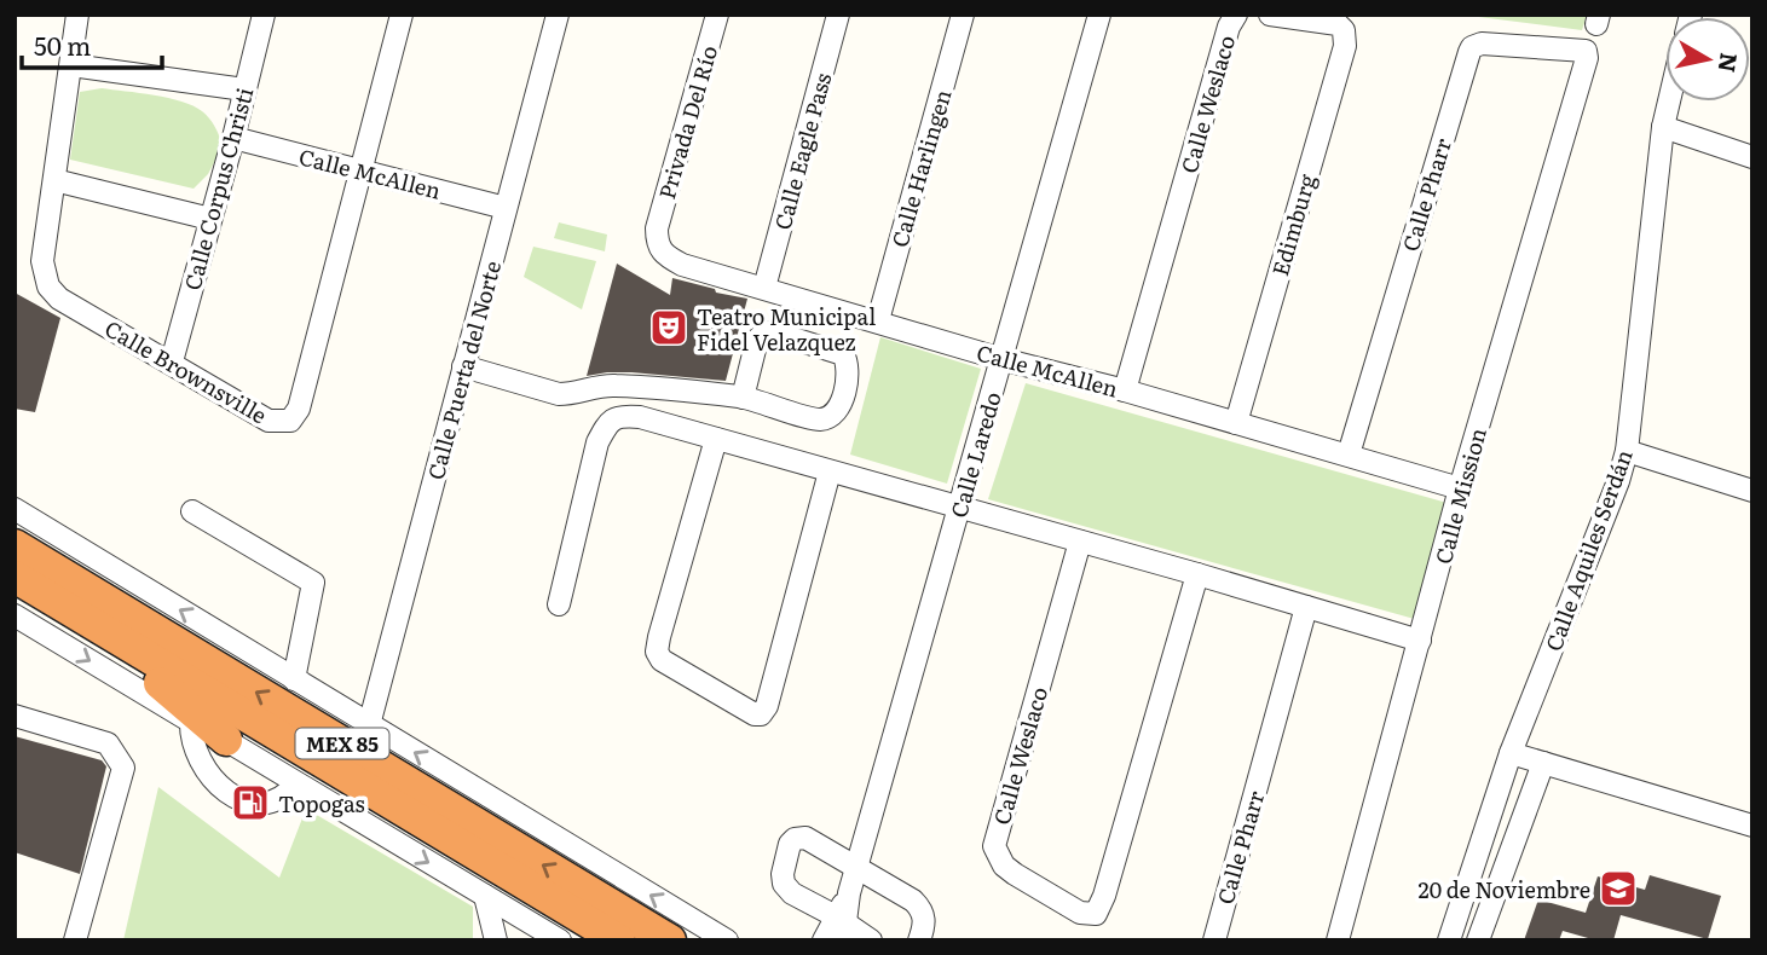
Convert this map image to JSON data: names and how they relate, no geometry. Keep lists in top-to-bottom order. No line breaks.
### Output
{"streets":{"highway":["MEX 85"],"street":["Calle Weslaco","Privada Del Río","Calle Eagle Pass","Calle Harlingen","Calle McAllen","Calle Corpus Christi","Calle Pharr","Edimburg","Calle Puerta del Norte","Calle Brownsville","Calle Laredo","Calle Mission","Calle Aquiles Serdán"]},"crossings":[["Calle Weslaco","Calle McAllen"],["Privada Del Río","Calle McAllen"],["Calle Eagle Pass","Calle McAllen"],["Calle Harlingen","Calle McAllen"],["Calle McAllen","Calle Corpus Christi"],["Calle McAllen","Calle Pharr"],["Calle McAllen","Edimburg"],["Calle McAllen","Calle Puerta del Norte"],["Calle McAllen","Calle Brownsville"],["Calle McAllen","Calle Laredo"],["Calle McAllen","Calle Mission"],["Calle Corpus Christi","Calle Brownsville"],["Calle Pharr","Calle Mission"]],"places":{"theatre":["Teatro Municipal Fidel Velazquez"],"fuel station":["Topogas"],"school or university":["20 de Noviembre"]},"scale_bar":"50 m","north":"right"}
